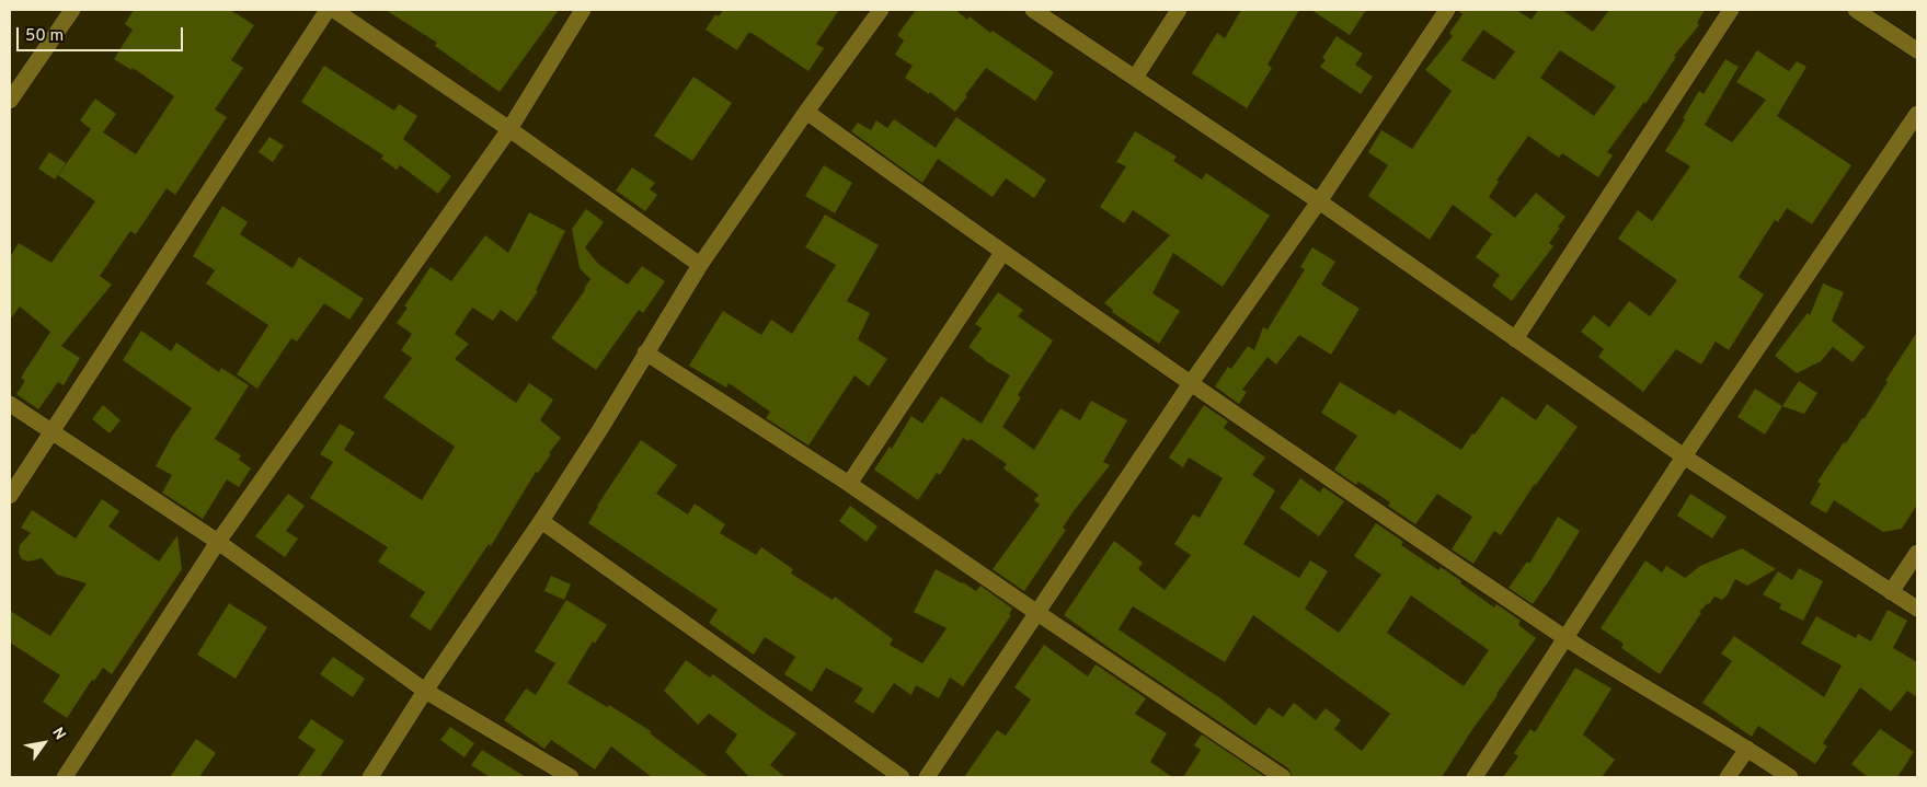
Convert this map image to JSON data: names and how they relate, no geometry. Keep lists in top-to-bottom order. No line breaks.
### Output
{"scale_bar":"50 m","north":"top right"}
